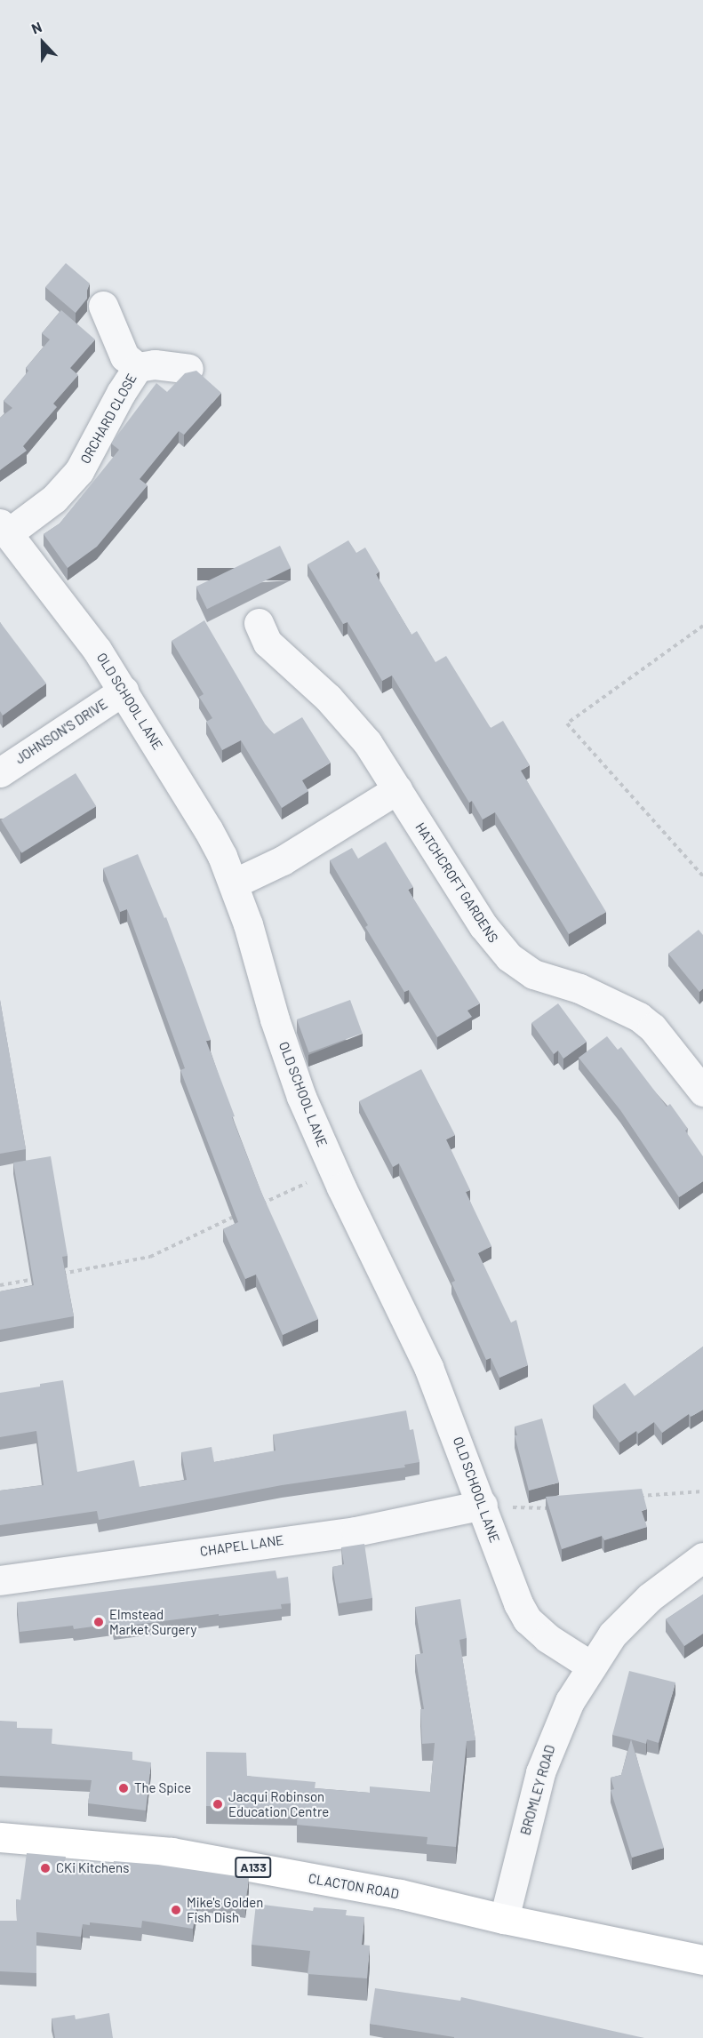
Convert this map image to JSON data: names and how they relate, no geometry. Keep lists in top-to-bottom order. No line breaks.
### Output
{"streets":{"main road":["A133","CLACTON ROAD"],"street":["ORCHARD CLOSE","OLD SCHOOL LANE","JOHNSON'S DRIVE","HATCHCROFT GARDENS","CHAPEL LANE","BROMLEY ROAD"]},"crossings":[["ORCHARD CLOSE","OLD SCHOOL LANE"],["OLD SCHOOL LANE","JOHNSON'S DRIVE"],["OLD SCHOOL LANE","CHAPEL LANE"],["OLD SCHOOL LANE","BROMLEY ROAD"],["BROMLEY ROAD","CLACTON ROAD"]],"places":["Elmstead Market Surgery","The Spice","Jacqui Robinson Education Centre","CKi Kitchens","Mike's Golden Fish Dish"],"north":"top"}
